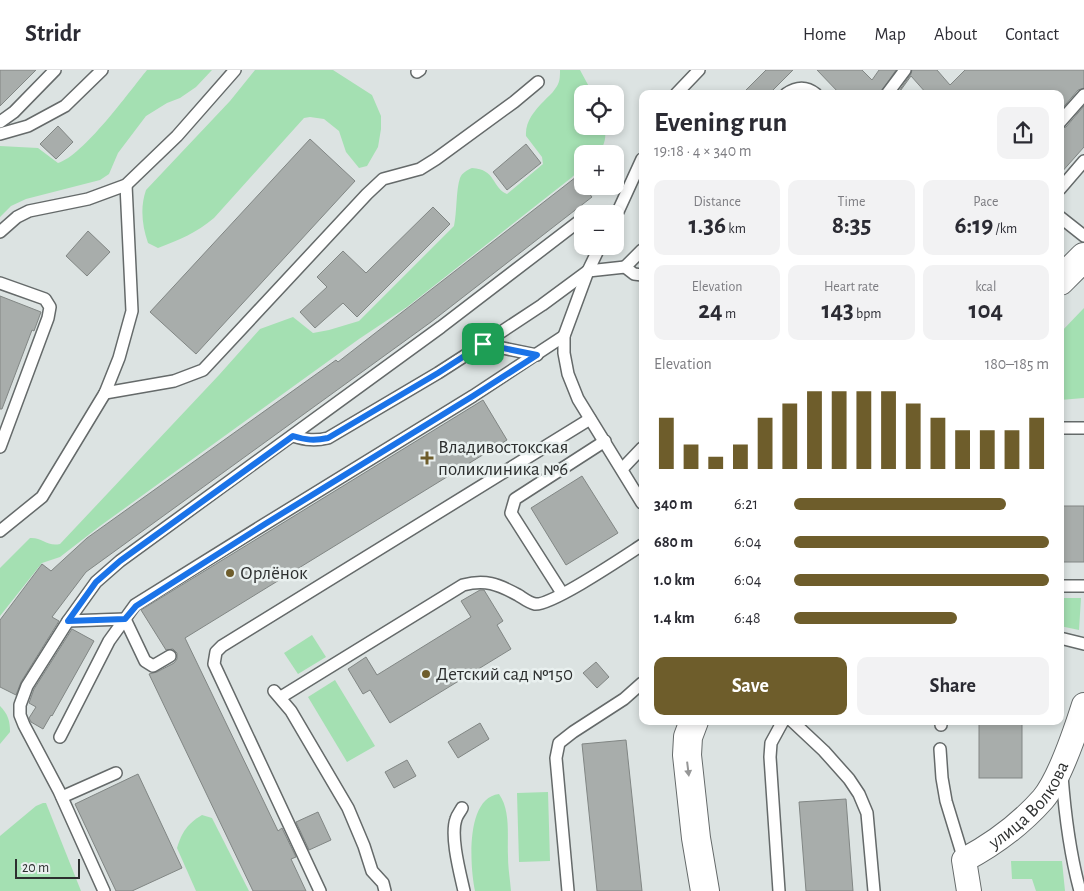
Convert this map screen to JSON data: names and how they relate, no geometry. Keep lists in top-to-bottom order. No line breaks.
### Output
{"streets":{"street":["улица Волкова"]},"places":{"health":["Владивостокская поликлиника №6"],"other":["Орлёнок","Детский сад №150"]},"scale_bar":"20 m","page":{"header":"Stridr","nav":["Home","Map","About","Contact"],"map_buttons":["+","−"],"heading":["Evening run","19:18 · 4 × 340 m"],"stats":[["Distance","1.36 km"],["Time","8:35"],["Pace","6:19 /km"],["Elevation","24 m"],["Heart rate","143 bpm"],["kcal","104"]],"chart":["Elevation","180–185 m"],"list":[{"name":"340 m","note":"6:21"},{"name":"680 m","note":"6:04"},{"name":"1.0 km","note":"6:04"},{"name":"1.4 km","note":"6:48"}],"buttons":["Save","Share"],"scale":"20 m"}}
